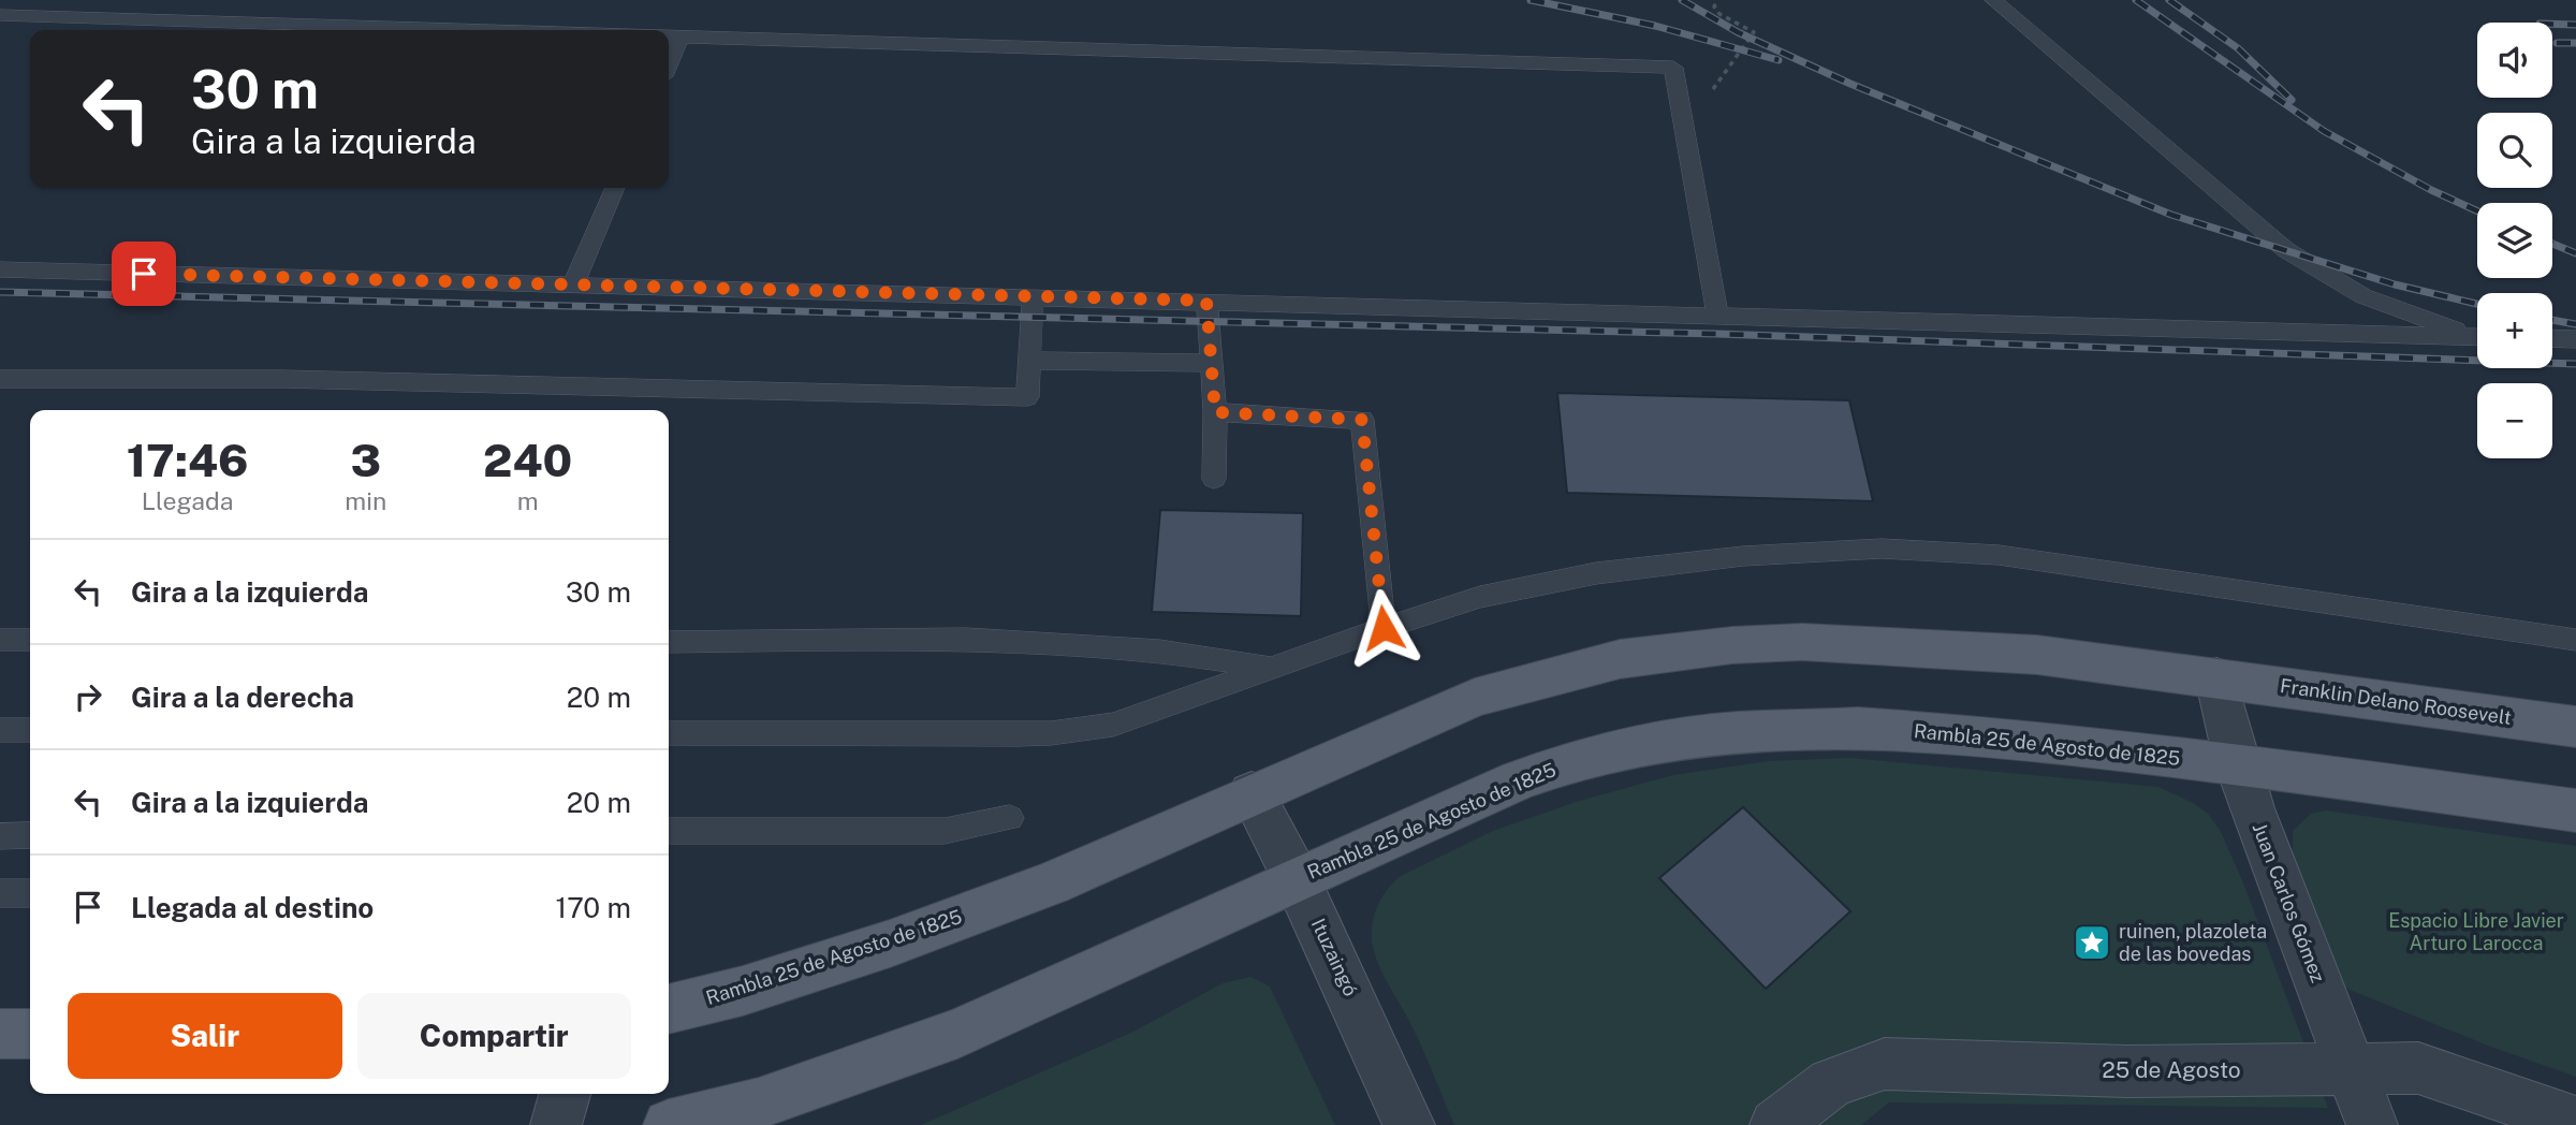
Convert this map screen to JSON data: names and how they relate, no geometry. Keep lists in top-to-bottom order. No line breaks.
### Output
{"streets":{"main road":["Franklin Delano Roosevelt","Rambla 25 de Agosto de 1825"],"street":["Juan Carlos Gómez","Ituzaingó","25 de Agosto"]},"crossings":[["Franklin Delano Roosevelt","Rambla 25 de Agosto de 1825"],["Franklin Delano Roosevelt","Juan Carlos Gómez"],["Rambla 25 de Agosto de 1825","Juan Carlos Gómez"],["Rambla 25 de Agosto de 1825","Ituzaingó"],["Juan Carlos Gómez","25 de Agosto"]],"parks":["Espacio Libre Javier Arturo Larocca"],"places":{"place":["ruinen, plazoleta de las bovedas"]},"page":{"map_buttons":["+","−"],"turn":["30 m","Gira a la izquierda"],"eta":["17:46","Llegada","3","min","240","m"],"list":[{"name":"Gira a la izquierda","value":"30 m"},{"name":"Gira a la derecha","value":"20 m"},{"name":"Gira a la izquierda","value":"20 m"},{"name":"Llegada al destino","value":"170 m"}],"buttons":["Salir","Compartir"]}}
